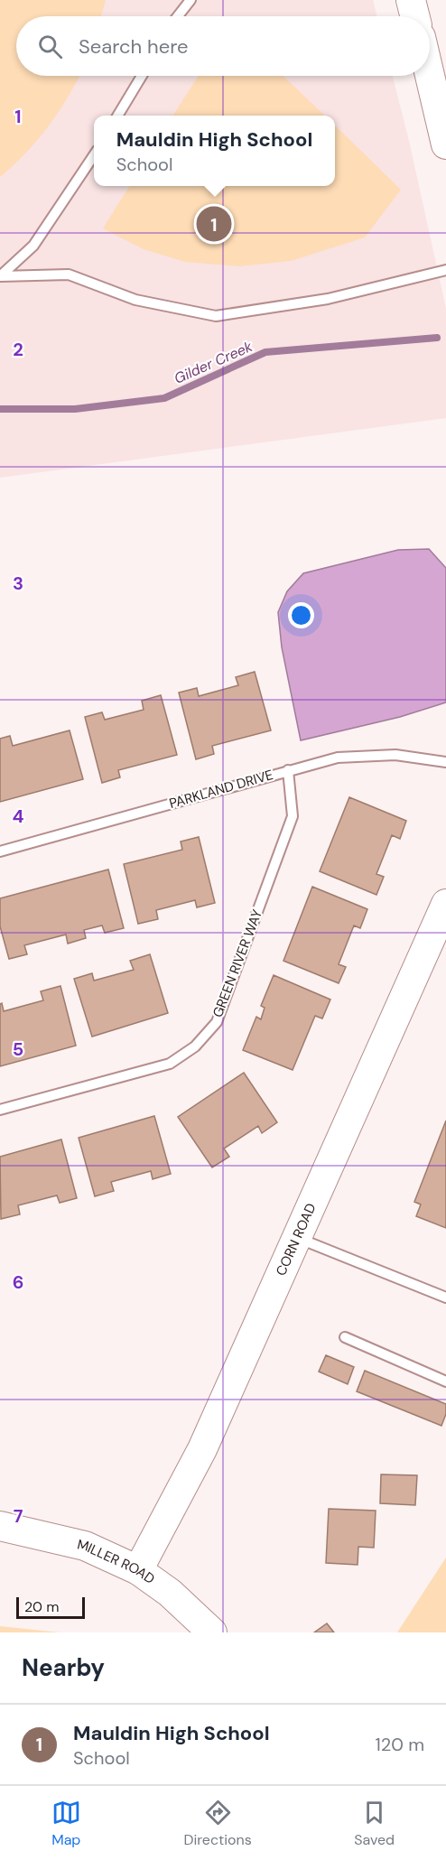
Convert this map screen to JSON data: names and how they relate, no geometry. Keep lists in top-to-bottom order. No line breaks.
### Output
{"streets":{"street":["CORN ROAD","MILLER ROAD"],"lane":["PARKLAND DRIVE","GREEN RIVER WAY"]},"crossings":[["PARKLAND DRIVE","GREEN RIVER WAY"],["CORN ROAD","MILLER ROAD"]],"water":["Gilder Creek"],"scale_bar":"20 m","page":{"search":"Search here","popup":["Mauldin High School","School"],"pins":"1","scale":"20 m","heading":"Nearby","list":[{"mark":"1","name":"Mauldin High School","note":"School","value":"120 m"}],"nav":["Map","Directions","Saved"]},"grid":{"rows":["1","2","3","4","5","6","7"]}}
